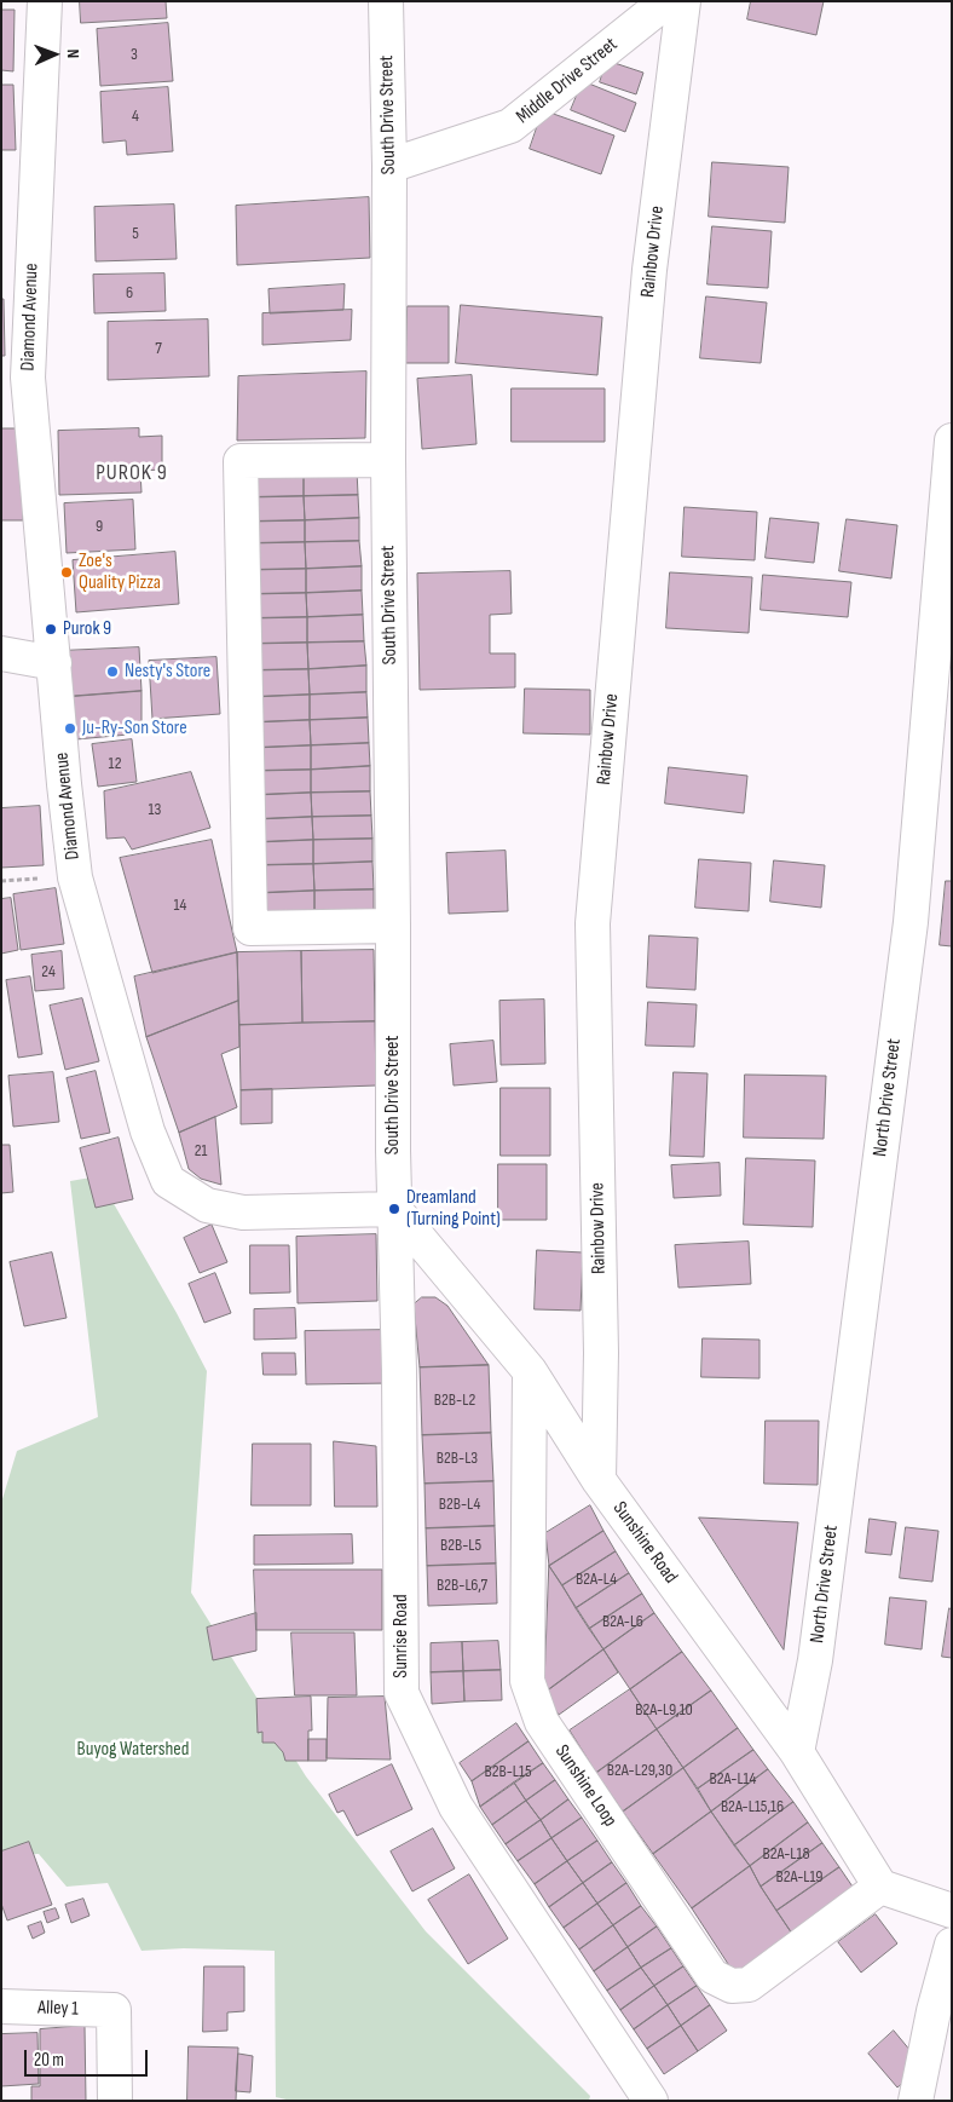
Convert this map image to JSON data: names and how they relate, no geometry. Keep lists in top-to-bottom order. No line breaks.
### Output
{"streets":{"street":["Middle Drive Street","South Drive Street","Rainbow Drive","Diamond Avenue","North Drive Street","Sunshine Road","Sunrise Road","Sunshine Loop","Alley 1"]},"crossings":[["Middle Drive Street","South Drive Street"],["South Drive Street","Diamond Avenue"],["South Drive Street","Sunshine Road"],["South Drive Street","Sunrise Road"],["Rainbow Drive","Sunshine Road"],["Diamond Avenue","Sunshine Road"],["Diamond Avenue","Sunrise Road"],["North Drive Street","Sunshine Road"],["Sunshine Road","Sunrise Road"],["Sunshine Road","Sunshine Loop"]],"districts":["PUROK 9"],"parks":["Buyog Watershed"],"places":["Zoe's Quality Pizza","Purok 9","Nesty's Store","Ju-Ry-Son Store","Dreamland (Turning Point)"],"house_numbers":["3","4","5","6","7","9","12","13","14","24","21","B2B-L2","B2B-L3","B2B-L4","B2B-L5","B2A-L4","B2B-L6,7","B2A-L6","B2A-L9,10","B2A-L29,30","B2B-L15","B2A-L14","B2A-L15,16","B2A-L18","B2A-L19"],"scale_bar":"20 m","north":"right"}
